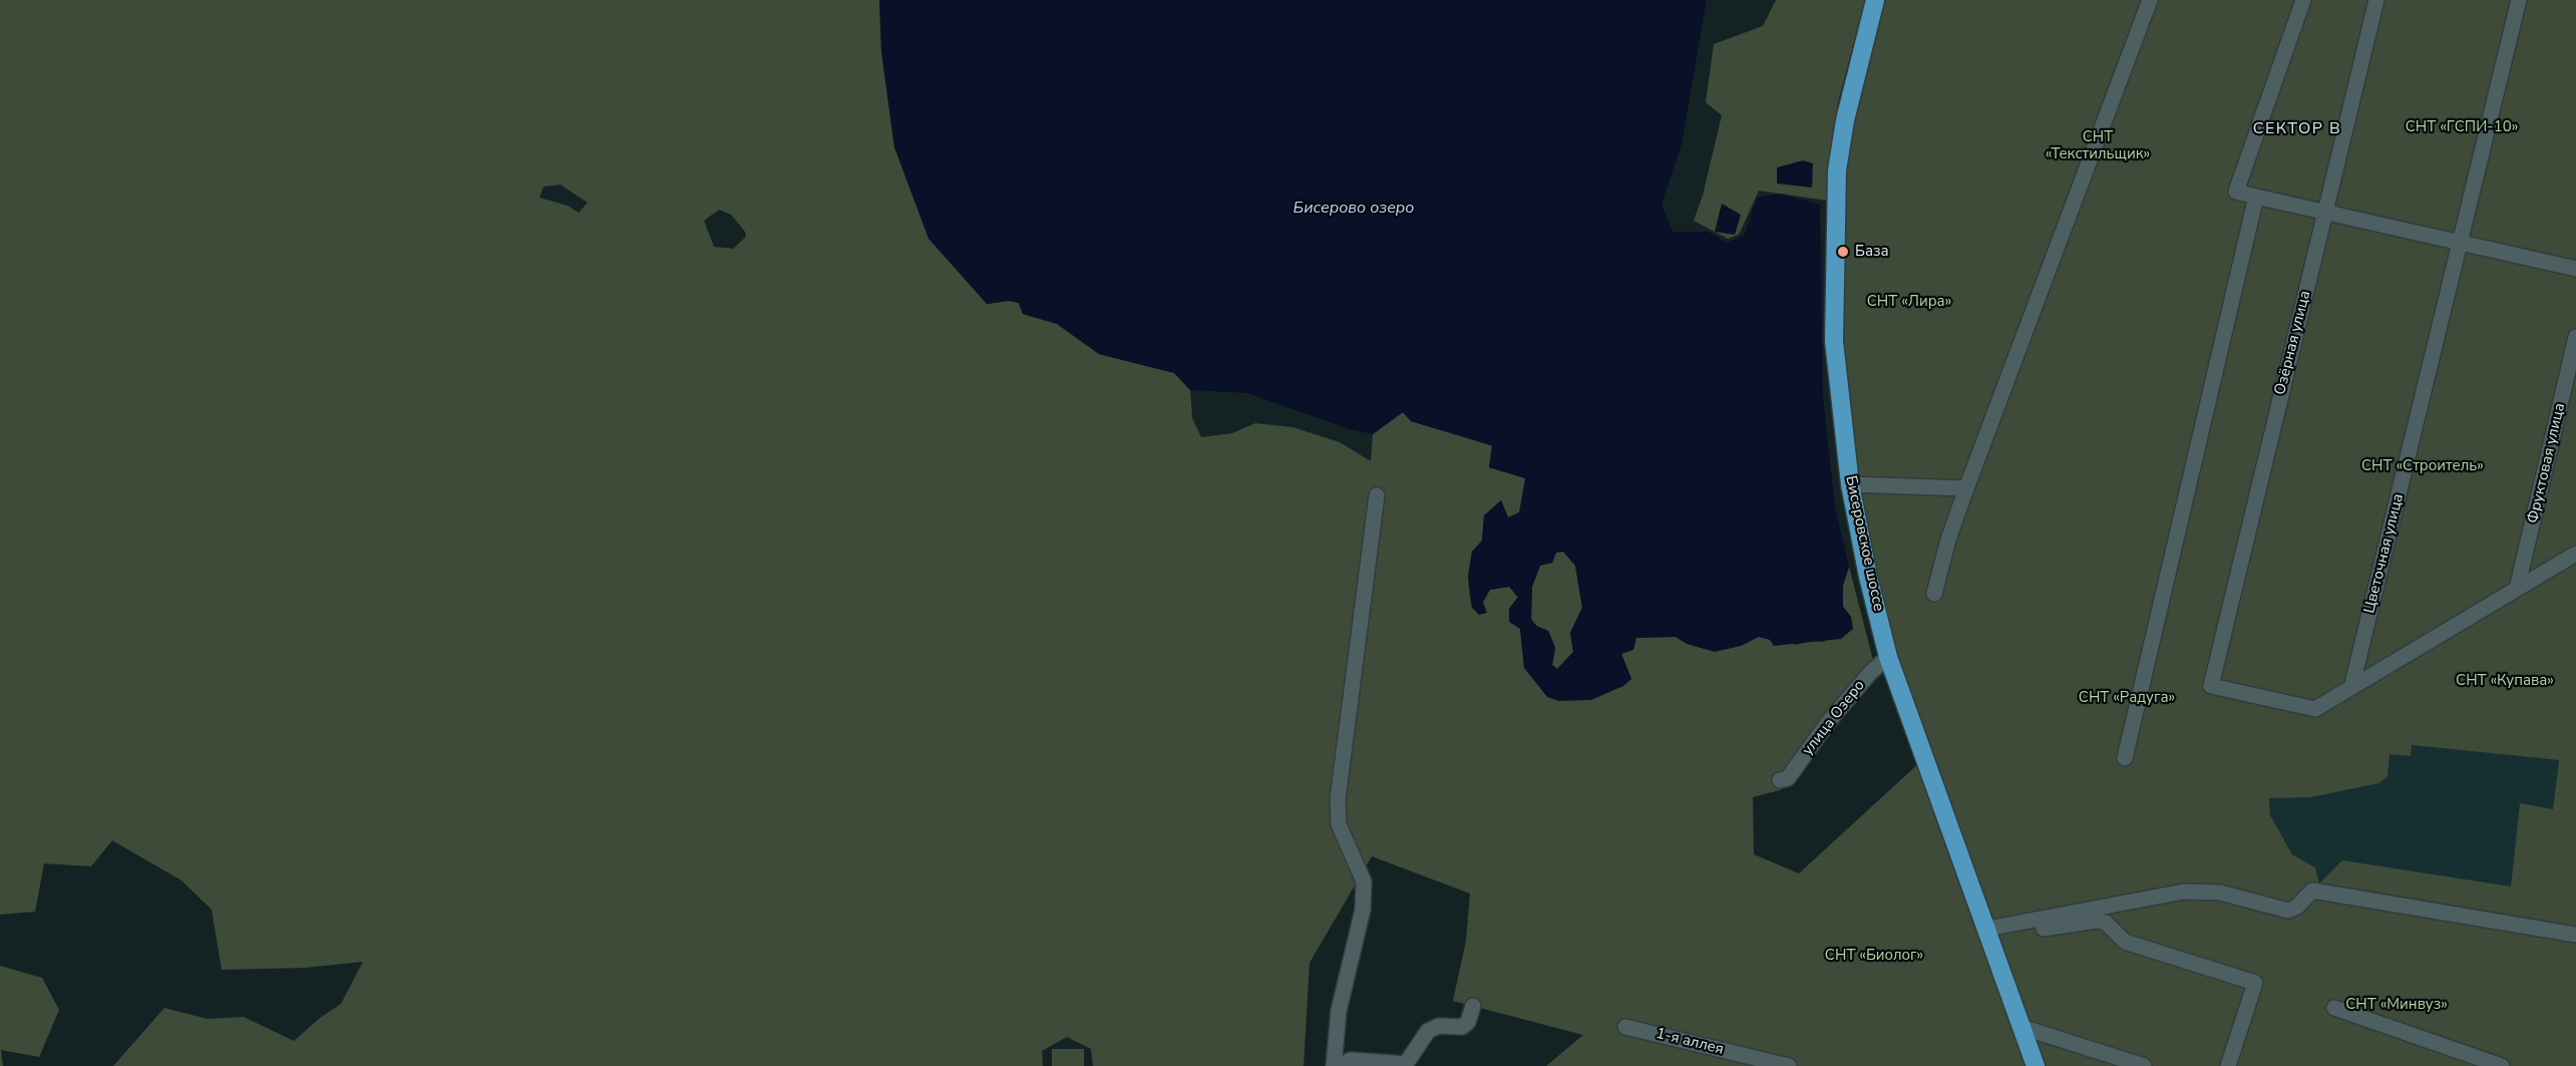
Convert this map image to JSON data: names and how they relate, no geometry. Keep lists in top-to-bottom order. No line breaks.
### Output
{"streets":{"main road":["Бисеровское шоссе"],"street":["Озёрная улица","Фруктовая улица","Цветочная улица","улица Озеро","1-я аллея"]},"crossings":[["Озёрная улица","Цветочная улица"],["Бисеровское шоссе","улица Озеро"]],"districts":["СЕКТОР В"],"water":["Бисерово озеро"],"parks":["СНТ «ГСПИ-10»","СНТ «Текстильщик»","СНТ «Лира»","СНТ «Строитель»","СНТ «Купава»","СНТ «Радуга»","СНТ «Биолог»","СНТ «Минвуз»"],"places":["База"]}
